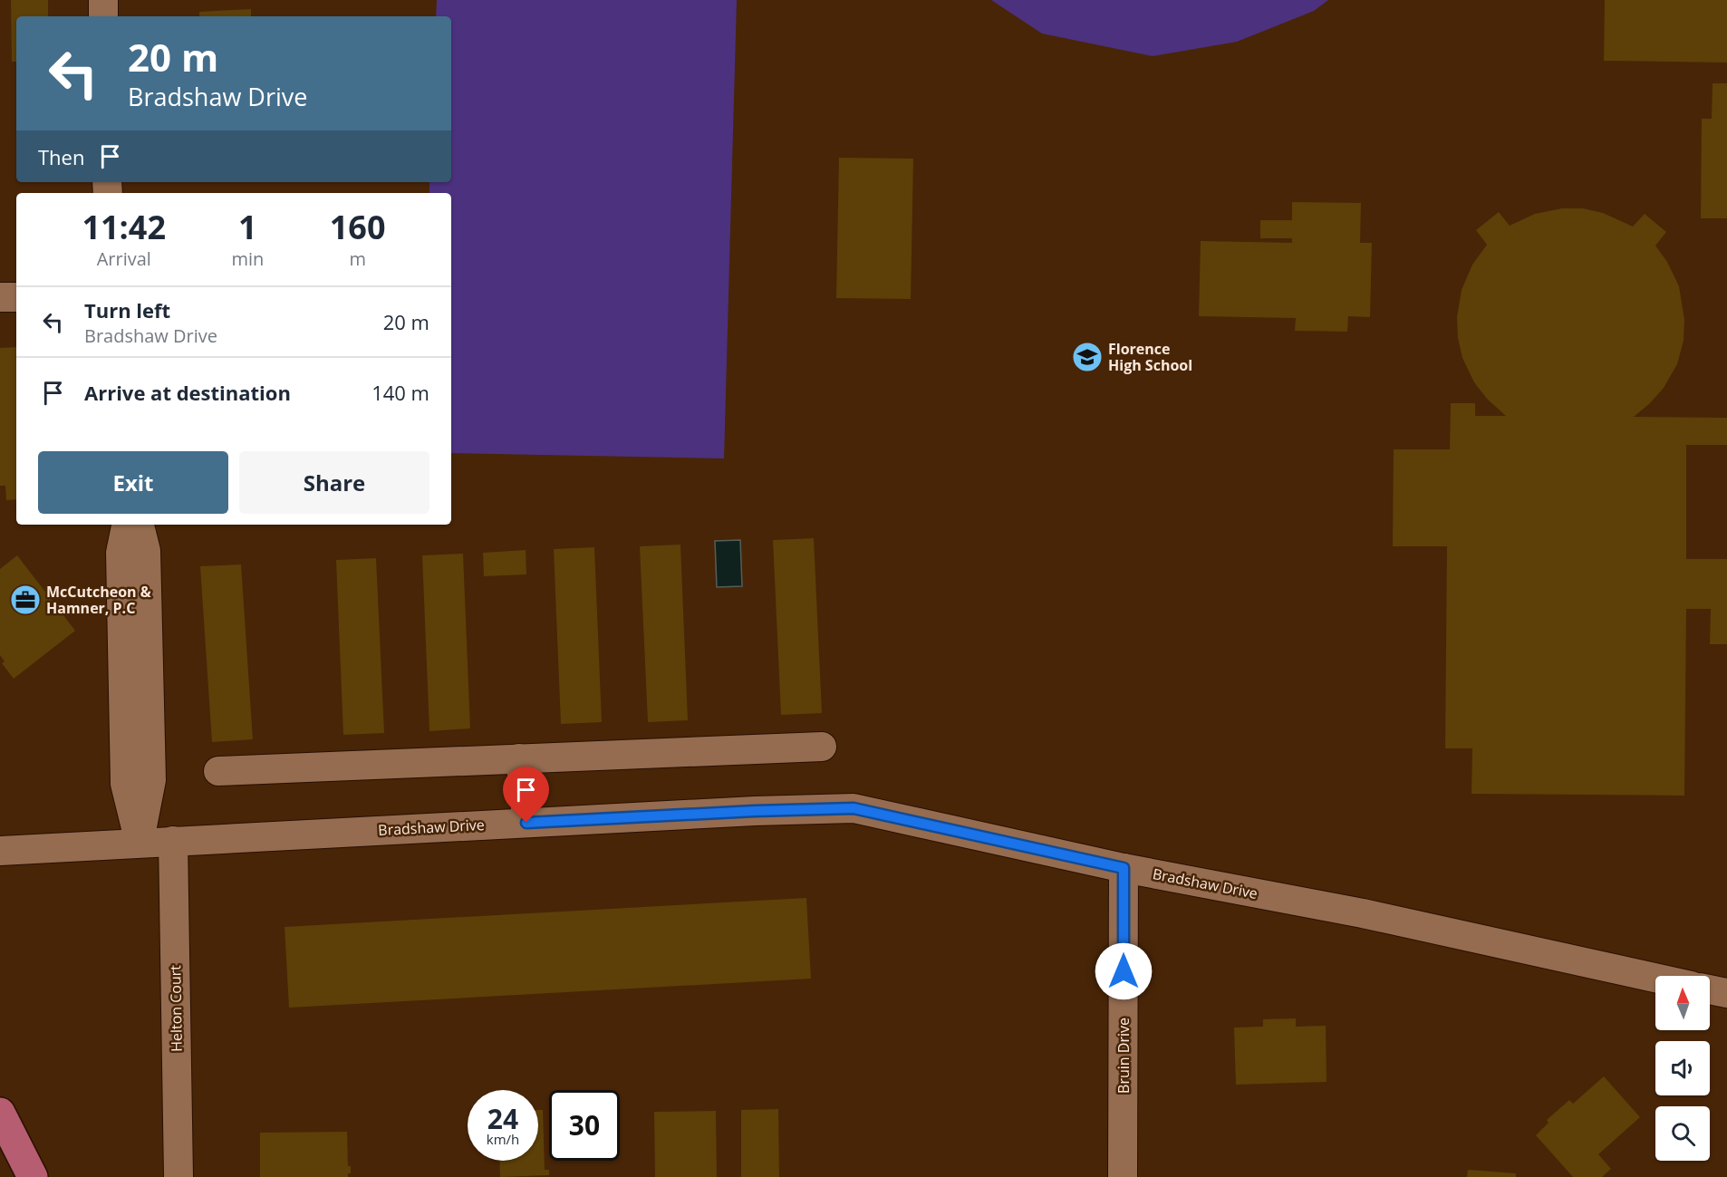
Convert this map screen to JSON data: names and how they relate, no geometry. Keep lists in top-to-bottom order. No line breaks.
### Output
{"streets":{"street":["Bradshaw Drive","Helton Court","Bruin Drive"]},"crossings":[["Bradshaw Drive","Helton Court"],["Bradshaw Drive","Bruin Drive"]],"places":{"school or university":["Florence High School"],"office":["McCutcheon & Hamner, P.C"]},"north":"top","page":{"turn":["20 m","Bradshaw Drive"],"then":"Then","eta":["11:42","Arrival","1","min","160","m"],"list":[{"name":"Turn left","note":"Bradshaw Drive","value":"20 m"},{"name":"Arrive at destination","value":"140 m"}],"buttons":["Exit","Share"],"speed":"24 km/h","limit":"30"}}
